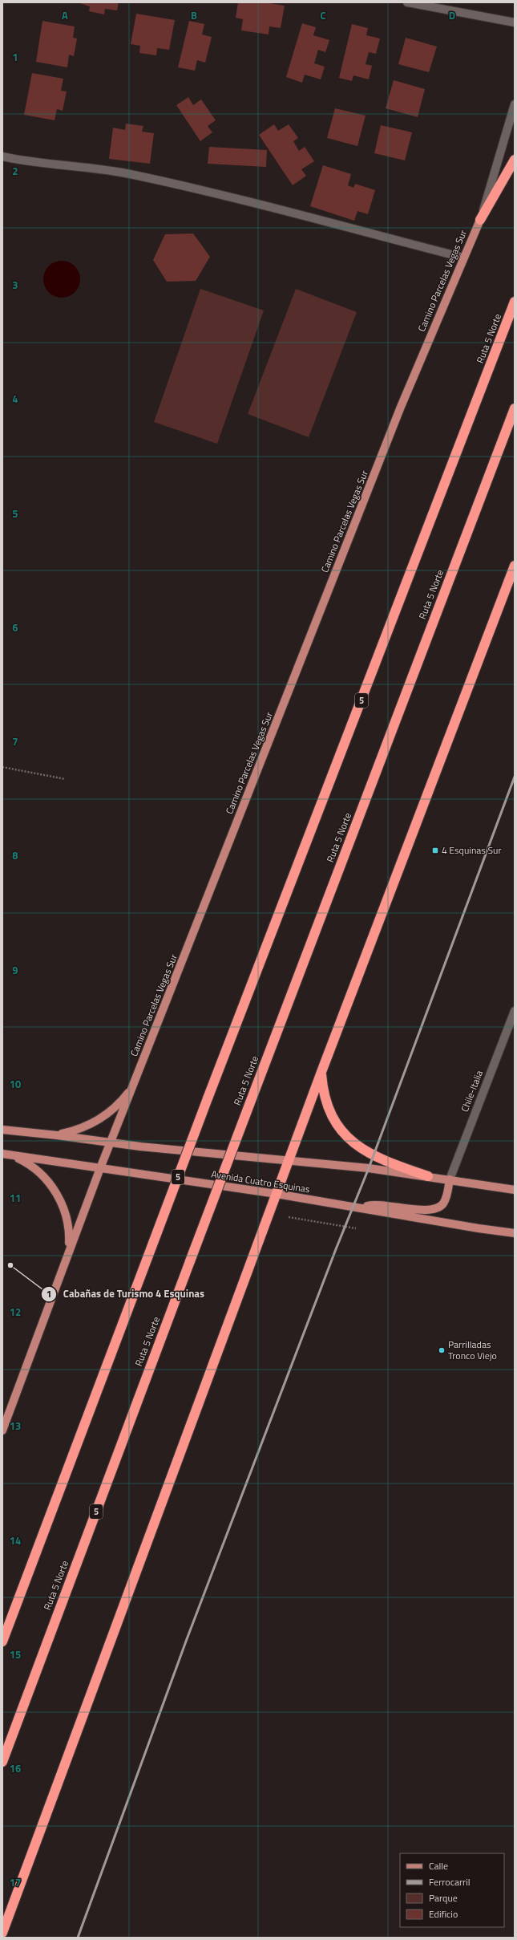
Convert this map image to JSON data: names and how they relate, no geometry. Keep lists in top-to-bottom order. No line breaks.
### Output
{"streets":{"highway":["Ruta 5 Norte","5"],"main road":["Camino Parcelas Vegas Sur","Avenida Cuatro Esquinas"],"street":["Chile-Italia"]},"crossings":[["Camino Parcelas Vegas Sur","Avenida Cuatro Esquinas"]],"places":{"transit":["4 Esquinas Sur"],"other":["Cabañas de Turismo 4 Esquinas","Parrilladas Tronco Viejo"]},"legend":["Calle","Ferrocarril","Parque","Edificio"],"grid":{"columns":["A","B","C","D"],"rows":["1","2","3","4","5","6","7","8","9","10","11","12","13","14","15","16","17"]}}
